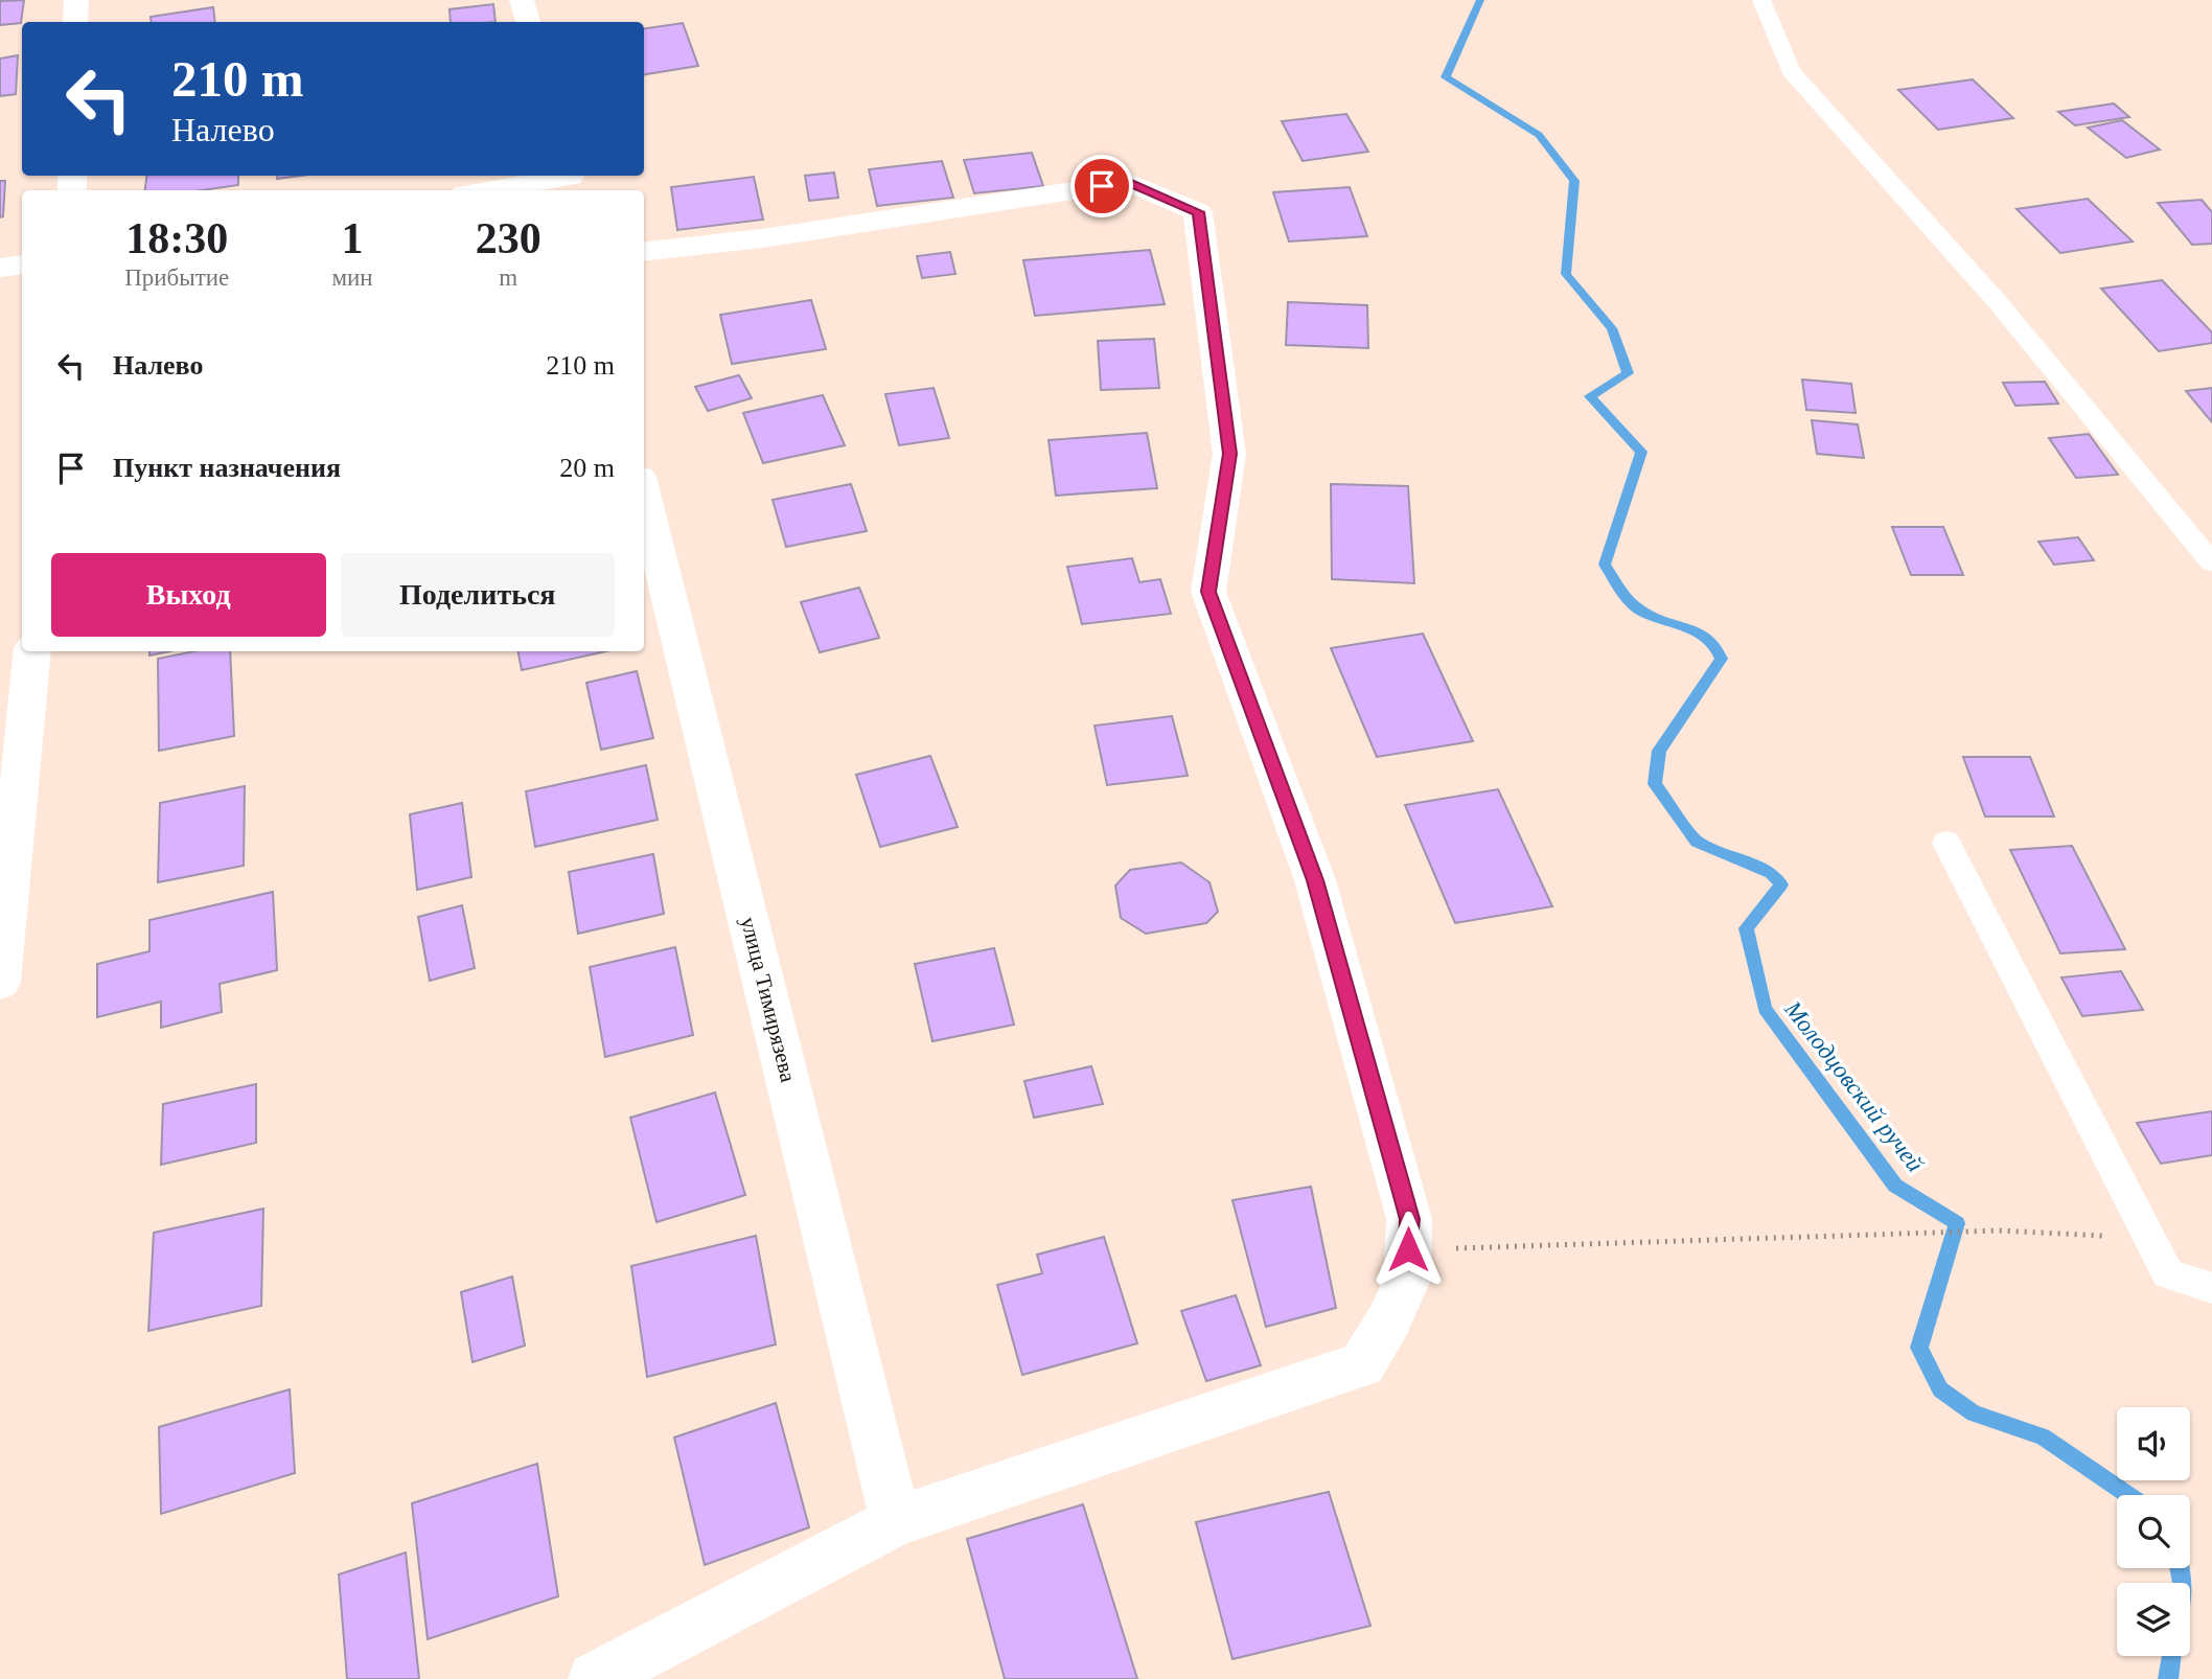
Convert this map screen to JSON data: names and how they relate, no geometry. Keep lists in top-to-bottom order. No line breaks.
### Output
{"streets":{"street":["улица Тимирязева"]},"water":["Молодцовский ручей"],"page":{"turn":["210 m","Налево"],"eta":["18:30","Прибытие","1","мин","230","m"],"list":[{"name":"Налево","value":"210 m"},{"name":"Пункт назначения","value":"20 m"}],"buttons":["Выход","Поделиться"]}}
